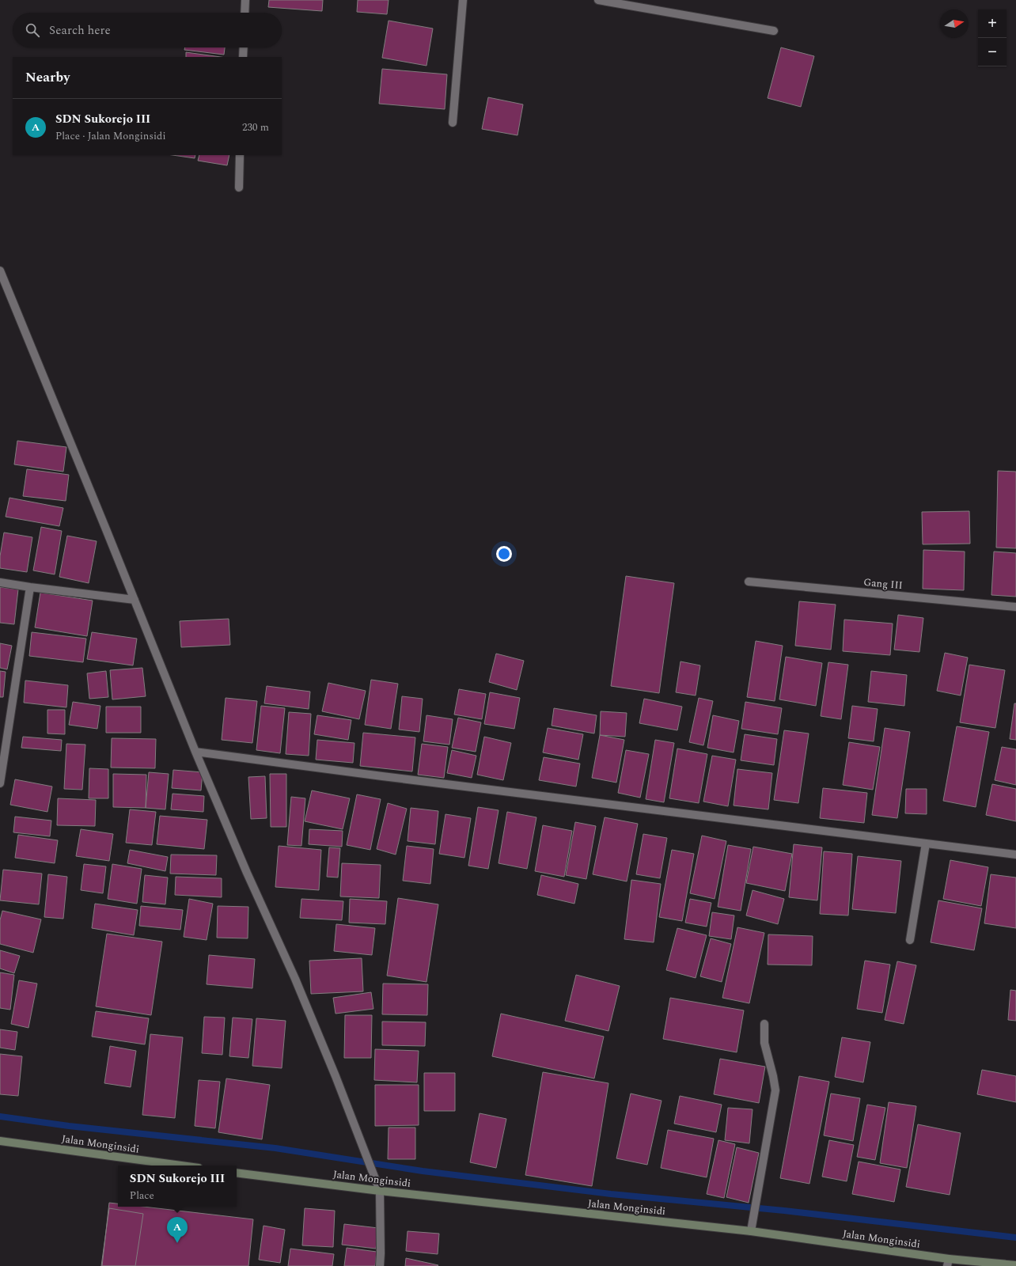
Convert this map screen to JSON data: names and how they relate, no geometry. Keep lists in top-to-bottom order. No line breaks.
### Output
{"streets":{"main road":["Jalan Monginsidi"],"street":["Gang III"]},"north":"right","page":{"map_buttons":["+","−"],"search":"Search here","heading":"Nearby","list":[{"mark":"A","name":"SDN Sukorejo III","note":"Place · Jalan Monginsidi","value":"230 m"}],"popup":["SDN Sukorejo III","Place"],"pins":"A"}}
